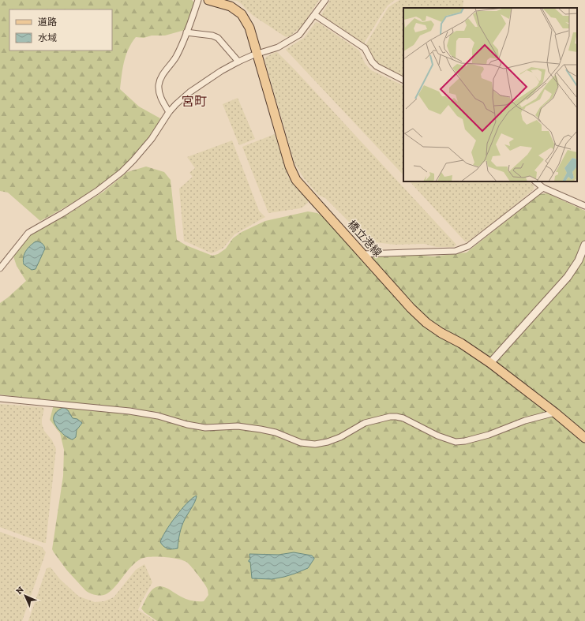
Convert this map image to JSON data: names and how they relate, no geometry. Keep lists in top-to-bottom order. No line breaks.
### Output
{"streets":{"main road":["橋立港線"]},"districts":["宮町"],"legend":["道路","水域"],"north":"top left"}
